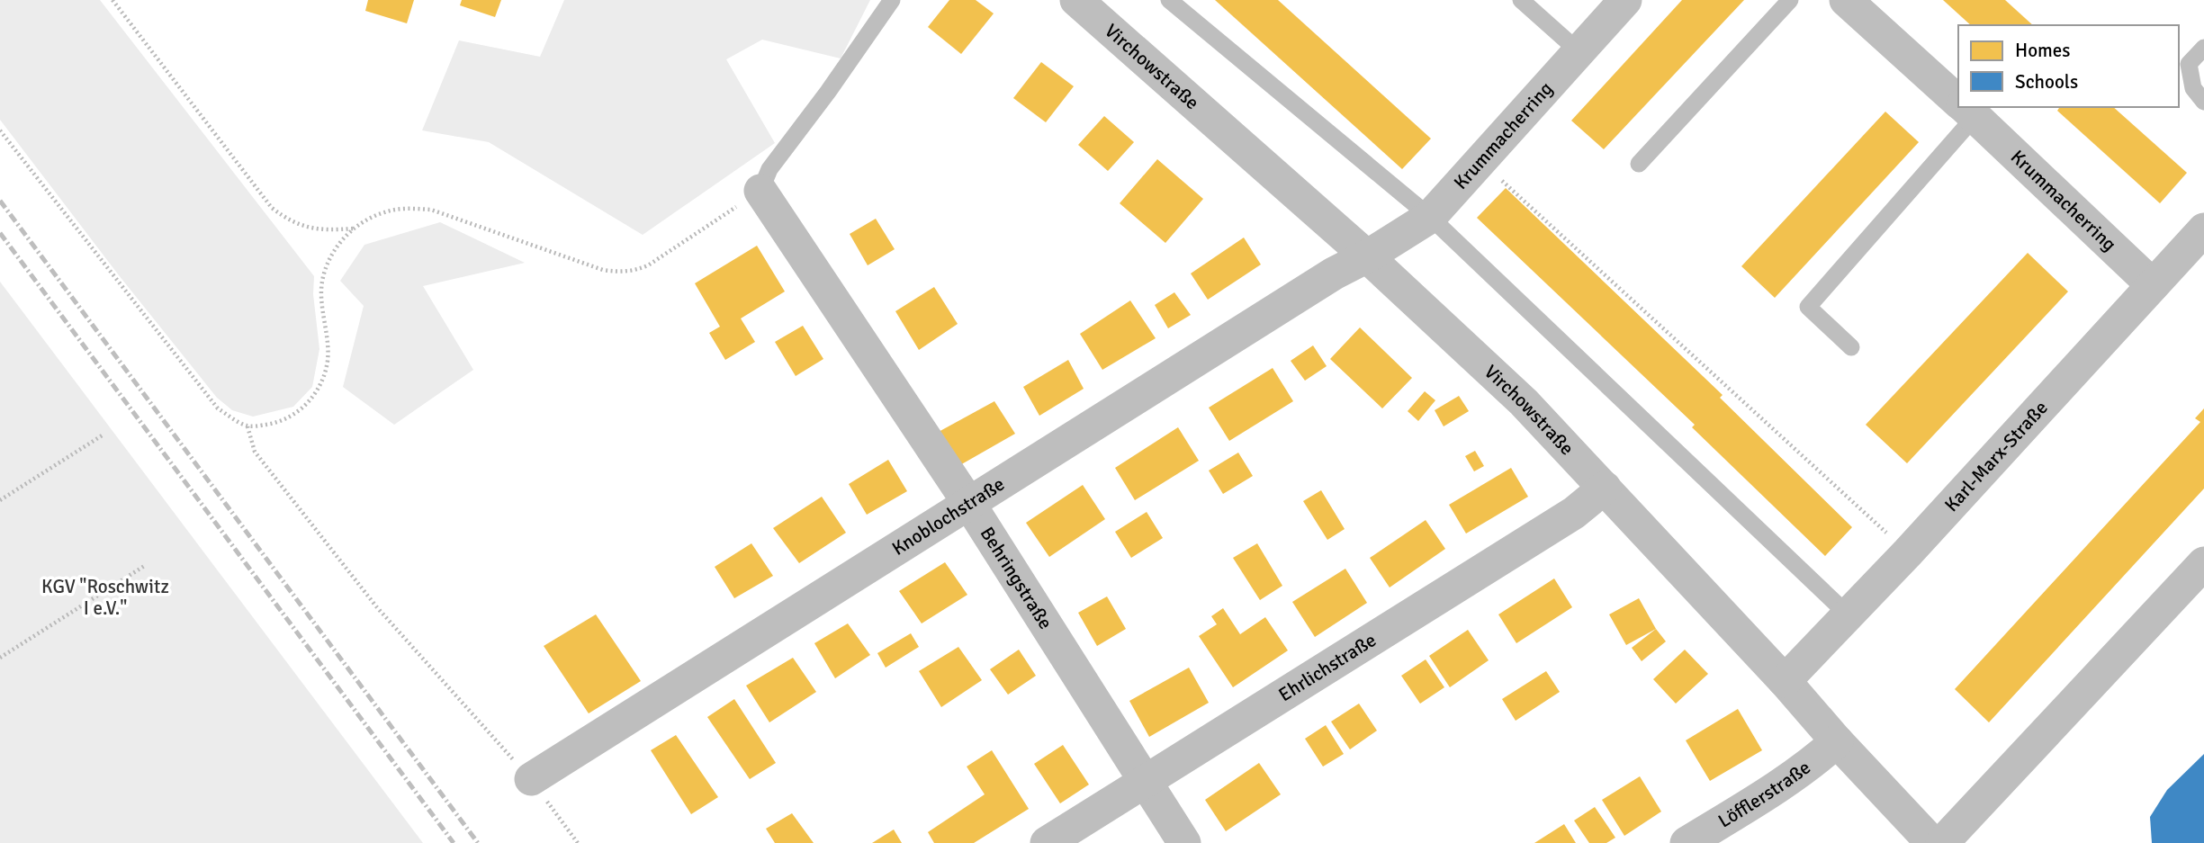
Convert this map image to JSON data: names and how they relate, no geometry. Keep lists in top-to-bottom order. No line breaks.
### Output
{"streets":{"street":["Virchowstraße","Krummacherring","Karl-Marx-Straße","Knoblochstraße","Behringstraße","Ehrlichstraße","Löfflerstraße"]},"crossings":[["Virchowstraße","Krummacherring"],["Virchowstraße","Karl-Marx-Straße"],["Virchowstraße","Knoblochstraße"],["Virchowstraße","Ehrlichstraße"],["Virchowstraße","Löfflerstraße"],["Krummacherring","Karl-Marx-Straße"],["Krummacherring","Knoblochstraße"],["Knoblochstraße","Behringstraße"],["Behringstraße","Ehrlichstraße"]],"parks":["KGV \"Roschwitz I e.V.\""],"legend":["Homes","Schools"]}
